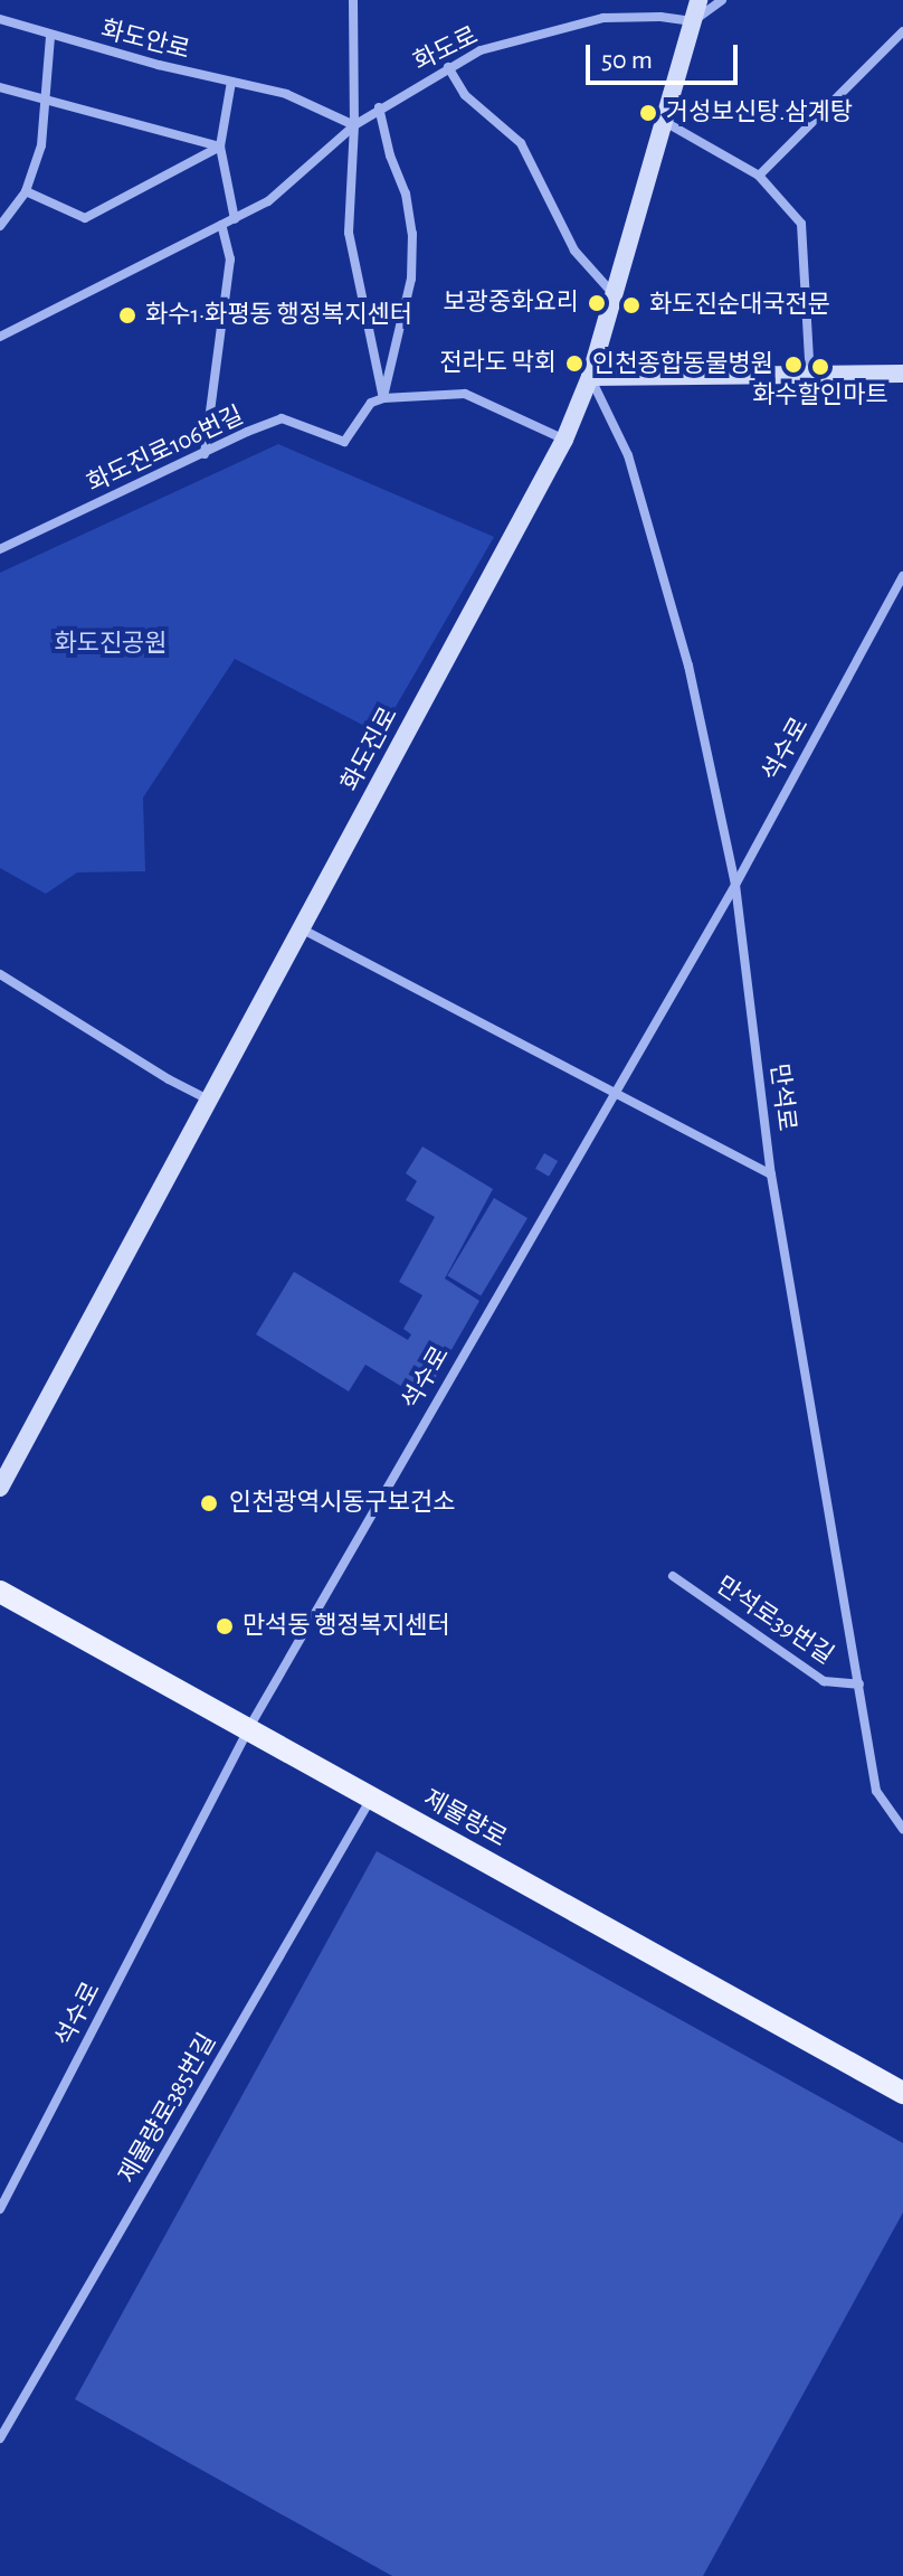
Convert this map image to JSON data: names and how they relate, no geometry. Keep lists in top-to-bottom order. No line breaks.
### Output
{"streets":{"main road":["제물량로"],"street":["화도안로","화도로","화도진로106번길","화도진로","석수로","만석로","만석로39번길","제물량로385번길"]},"crossings":[["화도안로","화도로"],["화도로","화도진로106번길"],["화도로","화도진로"],["화도진로","만석로"],["석수로","만석로"],["석수로","제물량로"],["만석로","만석로39번길"],["제물량로","제물량로385번길"]],"parks":["화도진공원"],"places":["거성보신탕.삼계탕","보광중화요리","화도진순대국전문","화수1·화평동 행정복지센터","전라도 막회","인천종합동물병원","화수할인마트","인천광역시동구보건소","만석동 행정복지센터"],"scale_bar":"50 m"}
